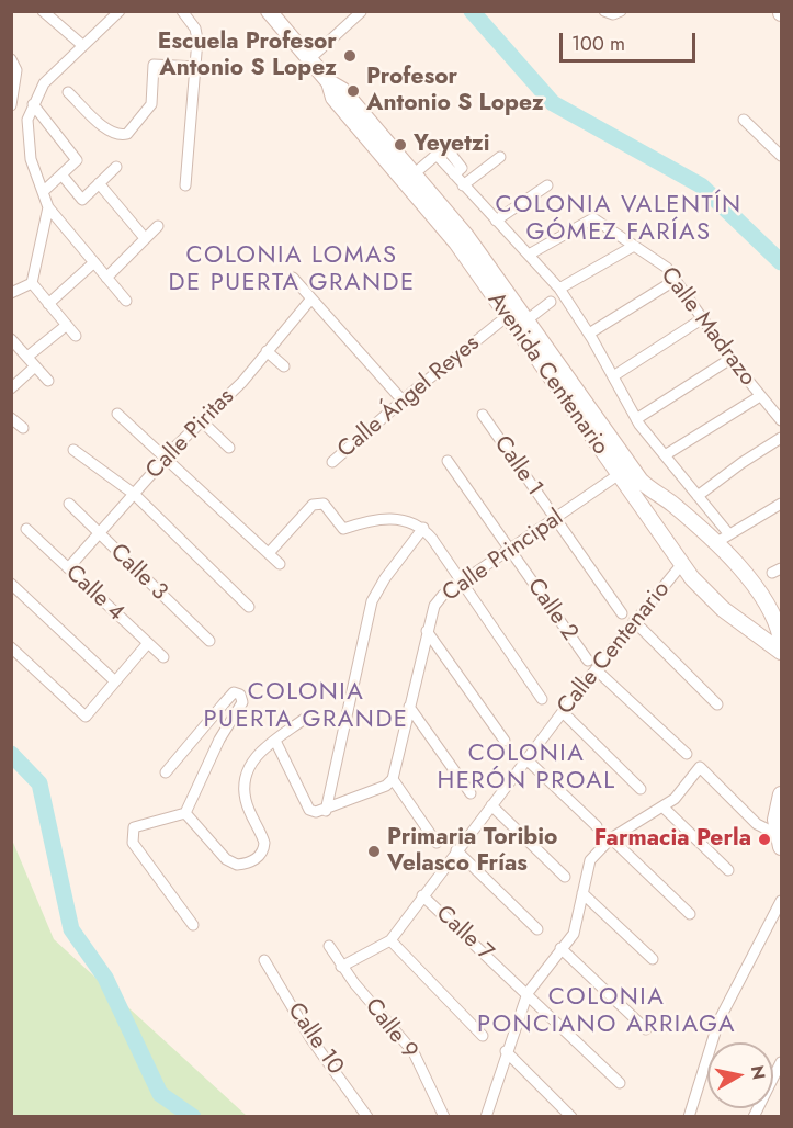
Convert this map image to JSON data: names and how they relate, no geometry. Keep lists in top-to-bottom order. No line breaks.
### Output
{"streets":{"main road":["Avenida Centenario"],"street":["Calle Madrazo","Calle Ángel Reyes","Calle Piritas","Calle 1","Calle Principal","Calle 3","Calle 4","Calle 2","Calle Centenario","Calle 7","Calle 9","Calle 10"]},"crossings":[["Avenida Centenario","Calle Ángel Reyes"],["Avenida Centenario","Calle Principal"],["Avenida Centenario","Calle Centenario"],["Calle Piritas","Calle 3"],["Calle Piritas","Calle 4"],["Calle 1","Calle Principal"],["Calle Principal","Calle 2"],["Calle Centenario","Calle 7"],["Calle Centenario","Calle 9"]],"districts":["COLONIA VALENTÍN GÓMEZ FARÍAS","COLONIA LOMAS DE PUERTA GRANDE","COLONIA PUERTA GRANDE","COLONIA HERÓN PROAL","COLONIA PONCIANO ARRIAGA"],"places":["Escuela Profesor Antonio S Lopez","Profesor Antonio S Lopez","Yeyetzi","Farmacia Perla","Primaria Toribio Velasco Frías"],"scale_bar":"100 m","north":"right"}
